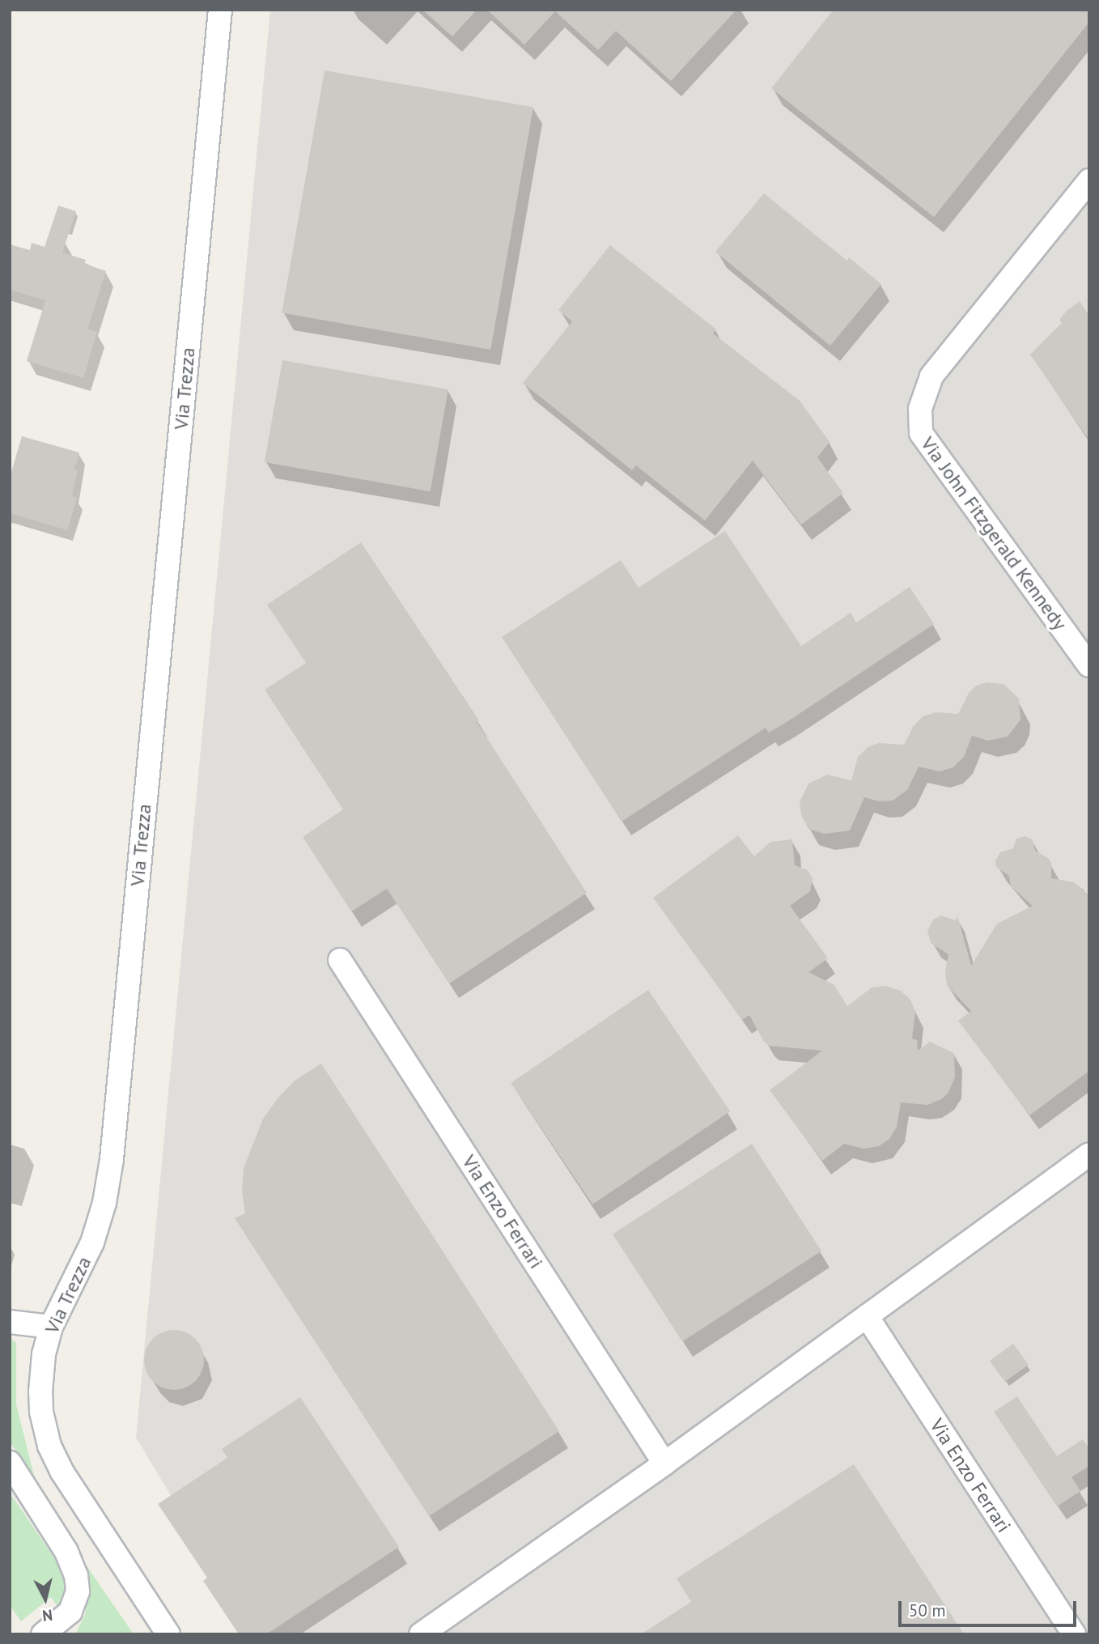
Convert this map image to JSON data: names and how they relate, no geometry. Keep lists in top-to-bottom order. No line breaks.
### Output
{"streets":{"street":["Via Trezza","Via John Fitzgerald Kennedy","Via Enzo Ferrari"]},"scale_bar":"50 m","north":"bottom"}
